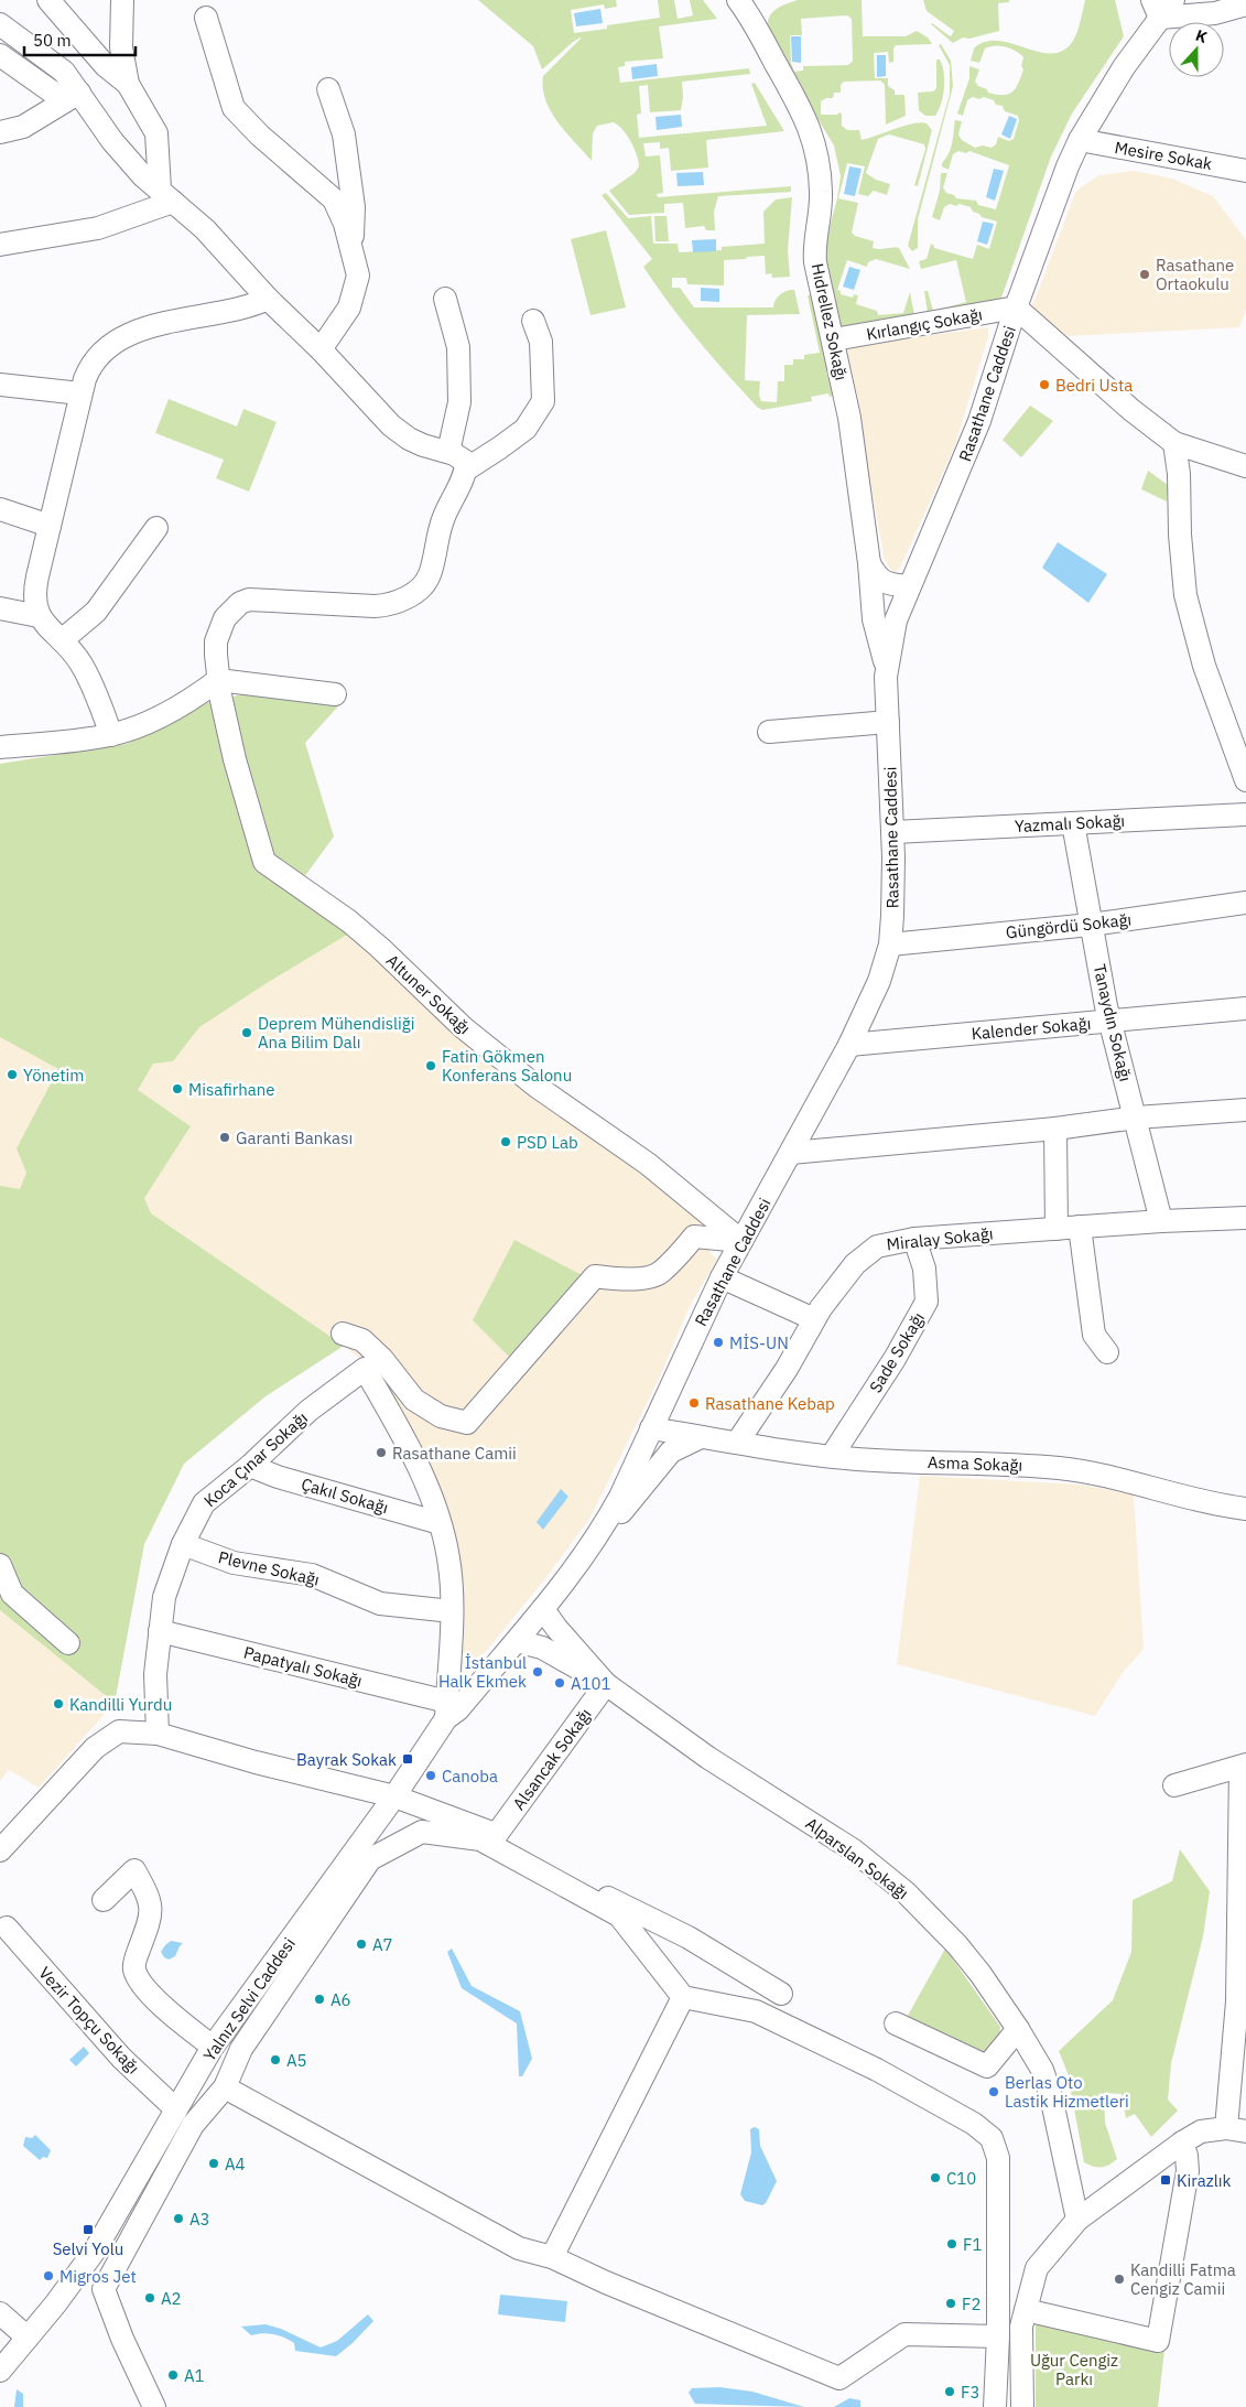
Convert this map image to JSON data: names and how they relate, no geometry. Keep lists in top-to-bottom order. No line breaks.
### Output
{"streets":{"street":["Mesire Sokak","Hıdrellez Sokağı","Kırlangıç Sokağı","Rasathane Caddesi","Yazmalı Sokağı","Güngördü Sokağı","Altuner Sokağı","Tanaydın Sokağı","Kalender Sokağı","Miralay Sokağı","Sade Sokağı","Koca Çınar Sokağı","Asma Sokağı","Çakıl Sokağı","Plevne Sokağı","Papatyalı Sokağı","Alsancak Sokağı","Alparslan Sokağı","Yalnız Selvi Caddesi","Vezir Topçu Sokağı"]},"crossings":[["Mesire Sokak","Rasathane Caddesi"],["Hıdrellez Sokağı","Kırlangıç Sokağı"],["Hıdrellez Sokağı","Rasathane Caddesi"],["Kırlangıç Sokağı","Rasathane Caddesi"],["Rasathane Caddesi","Yazmalı Sokağı"],["Rasathane Caddesi","Güngördü Sokağı"],["Rasathane Caddesi","Altuner Sokağı"],["Rasathane Caddesi","Kalender Sokağı"],["Rasathane Caddesi","Asma Sokağı"],["Rasathane Caddesi","Alparslan Sokağı"],["Rasathane Caddesi","Yalnız Selvi Caddesi"],["Yazmalı Sokağı","Tanaydın Sokağı"],["Güngördü Sokağı","Tanaydın Sokağı"],["Tanaydın Sokağı","Kalender Sokağı"],["Tanaydın Sokağı","Miralay Sokağı"],["Miralay Sokağı","Sade Sokağı"],["Miralay Sokağı","Asma Sokağı"],["Sade Sokağı","Asma Sokağı"],["Koca Çınar Sokağı","Çakıl Sokağı"],["Koca Çınar Sokağı","Plevne Sokağı"],["Koca Çınar Sokağı","Papatyalı Sokağı"],["Papatyalı Sokağı","Yalnız Selvi Caddesi"],["Alsancak Sokağı","Alparslan Sokağı"],["Alparslan Sokağı","Yalnız Selvi Caddesi"],["Yalnız Selvi Caddesi","Vezir Topçu Sokağı"]],"parks":["Uğur Cengiz Parkı"],"places":{"other":["Rasathane Ortaokulu","Bedri Usta","Deprem Mühendisliği Ana Bilim Dalı","Fatin Gökmen Konferans Salonu","Yönetim","Misafirhane","Garanti Bankası","PSD Lab","MİS-UN","Rasathane Kebap","Rasathane Camii","İstanbul Halk Ekmek","A101","Kandilli Yurdu","Canoba","A7","A6","A5","Berlas Oto Lastik Hizmetleri","A4","C10","A3","F1","Migros Jet","Kandilli Fatma Cengiz Camii","A2","F2","A1","F3"],"transit":["Bayrak Sokak","Kirazlık","Selvi Yolu"]},"scale_bar":"50 m","north":"top"}
